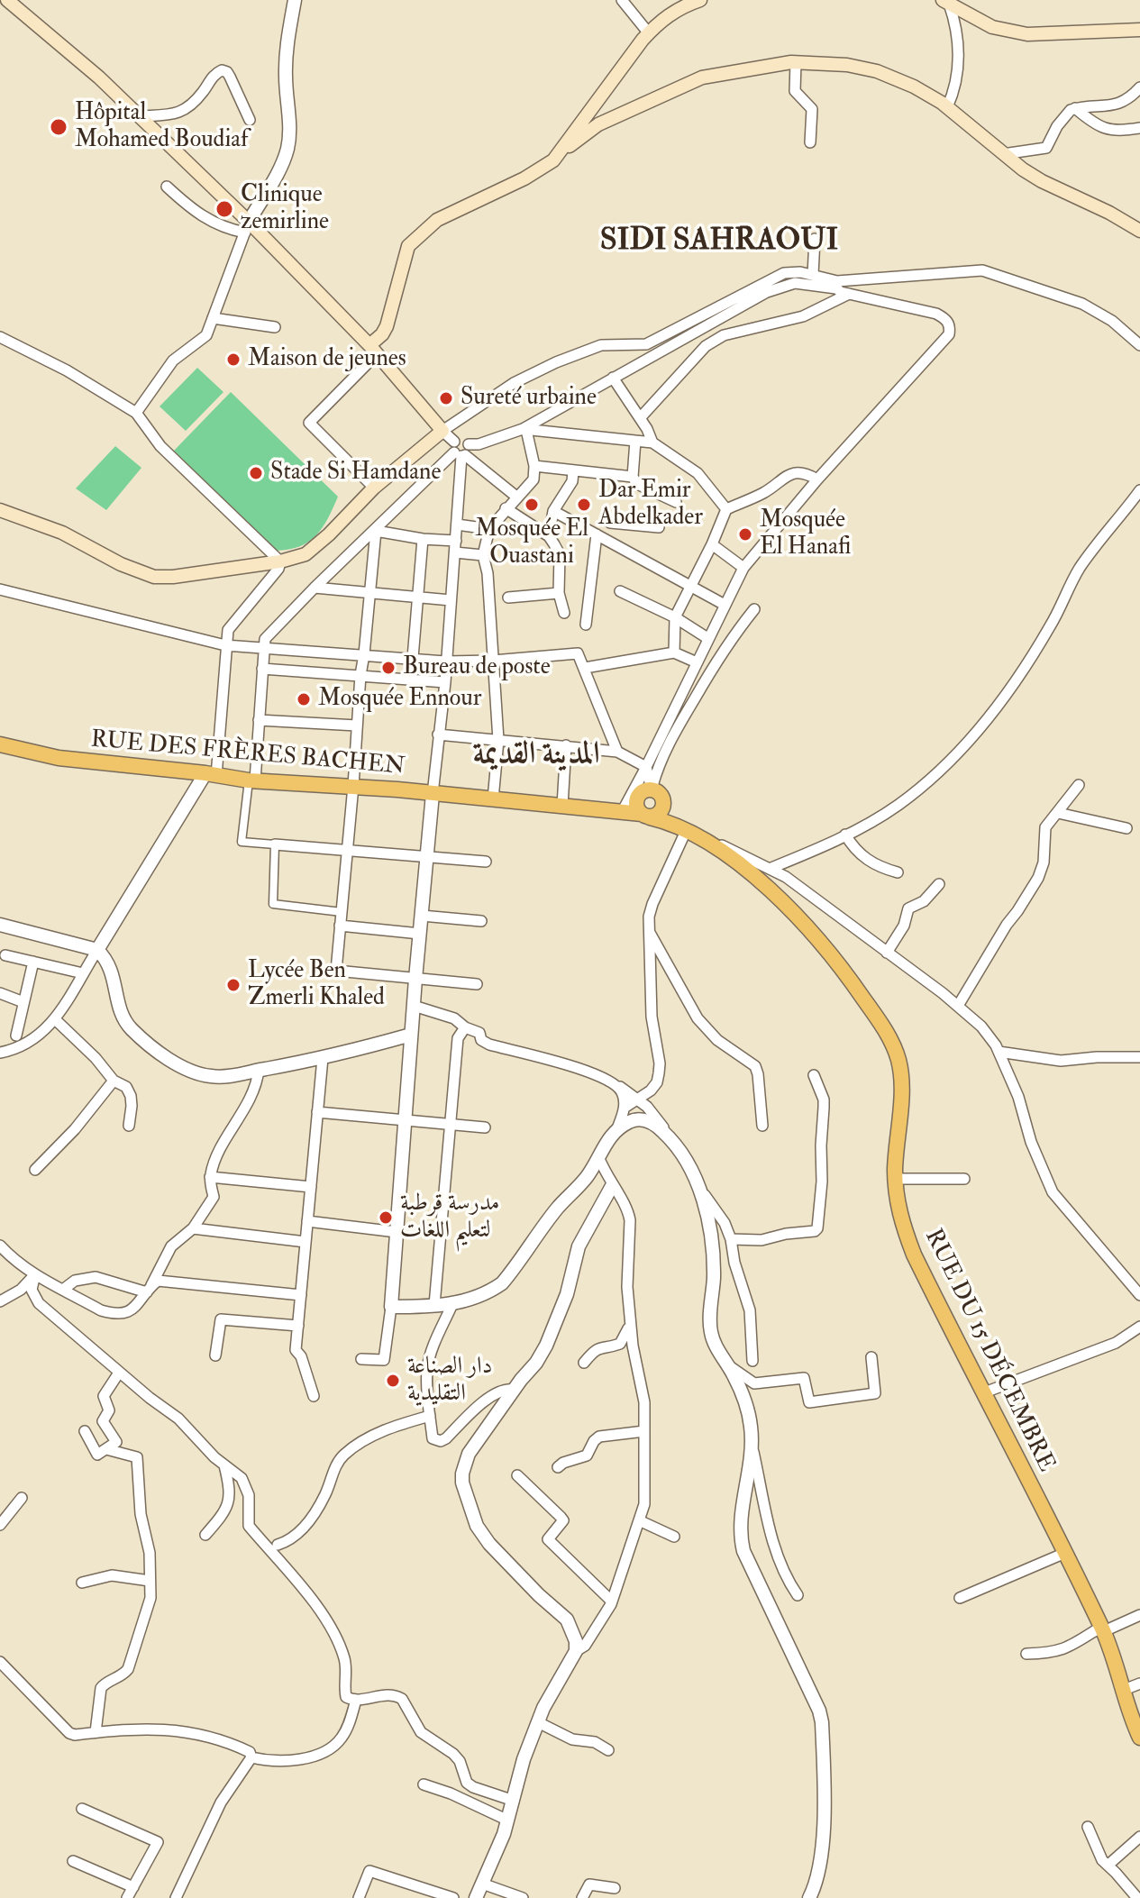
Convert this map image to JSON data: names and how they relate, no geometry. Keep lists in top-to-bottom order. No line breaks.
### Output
{"streets":{"main road":["RUE DES FRÈRES BACHEN","RUE DU 15 DÉCEMBRE"]},"crossings":[["RUE DES FRÈRES BACHEN","RUE DU 15 DÉCEMBRE"]],"districts":["SIDI SAHRAOUI","المدينة القديمة"],"places":["Hôpital Mohamed Boudiaf","Clinique zemirline","Maison de jeunes","Sureté urbaine","Stade Si Hamdane","Mosquée El Ouastani","Dar Emir Abdelkader","Mosquée El Hanafi","Bureau de poste","Mosquée Ennour","Lycée Ben Zmerli Khaled","مدرسة قرطبة لتعليم اللغات","دار الصناعة التقليدية"]}
